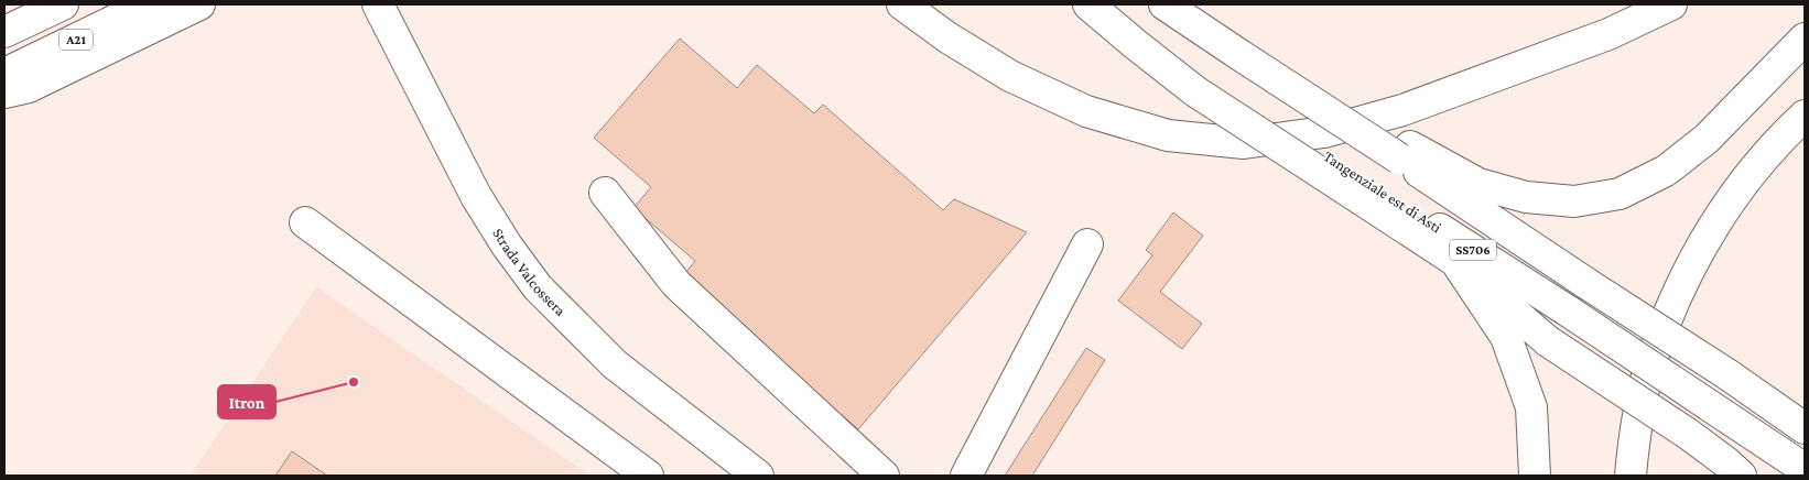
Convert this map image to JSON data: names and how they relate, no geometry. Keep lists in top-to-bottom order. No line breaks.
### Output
{"streets":{"main road":["A21","Tangenziale est di Asti","SS706","Strada Valcossera"]},"places":["Itron"]}
